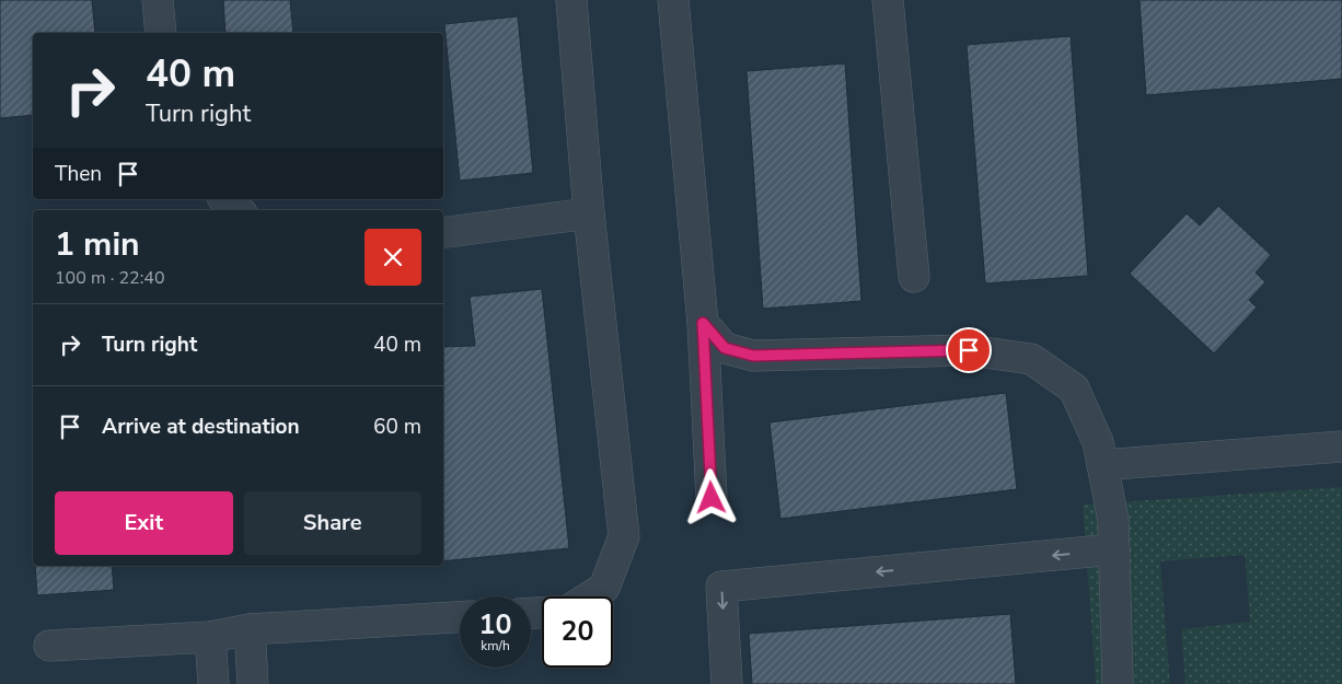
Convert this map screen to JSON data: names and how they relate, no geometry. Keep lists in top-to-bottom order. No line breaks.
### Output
{"page":{"turn":["40 m","Turn right"],"then":"Then","heading":["1 min","100 m · 22:40"],"list":[{"name":"Turn right","value":"40 m"},{"name":"Arrive at destination","value":"60 m"}],"buttons":["Exit","Share"],"speed":"10 km/h","limit":"20"}}
